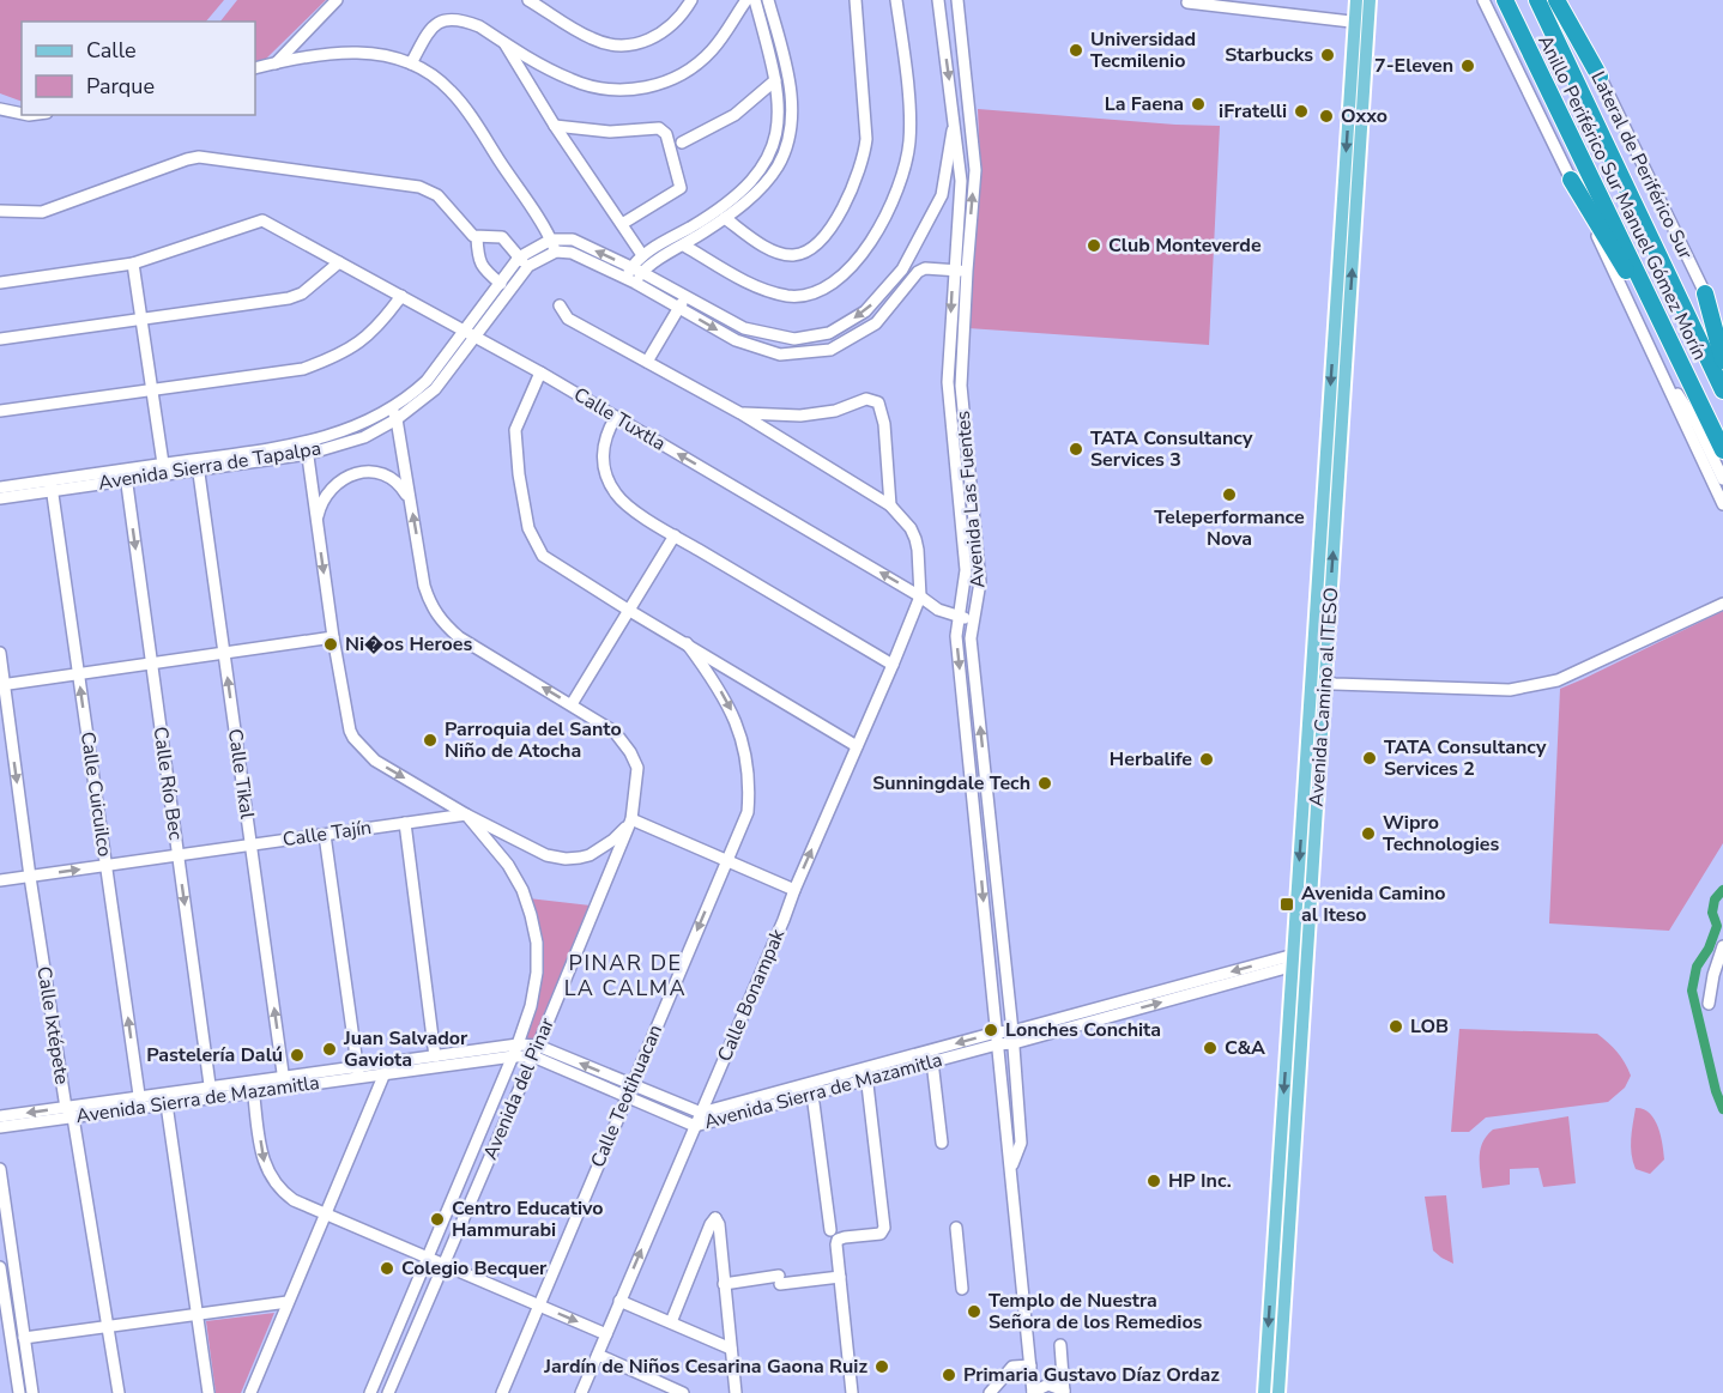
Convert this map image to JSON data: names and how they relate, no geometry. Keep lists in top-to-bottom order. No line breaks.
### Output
{"streets":{"highway":["Anillo Periférico Sur Manuel Gómez Morín"],"main road":["Avenida Camino al ITESO"],"street":["Lateral de Periférico Sur","Calle Tuxtla","Avenida Sierra de Tapalpa","Avenida Las Fuentes","Calle Tikal","Calle Río Bec","Calle Cuicuilco","Calle Tajín","Calle Bonampak","Calle Ixtépete","Avenida del Pinar","Avenida Sierra de Mazamitla","Calle Teotihuacan"]},"crossings":[["Calle Tuxtla","Avenida Sierra de Tapalpa"],["Calle Tuxtla","Avenida Las Fuentes"],["Calle Tuxtla","Calle Bonampak"],["Avenida Sierra de Tapalpa","Calle Tikal"],["Avenida Sierra de Tapalpa","Calle Río Bec"],["Avenida Sierra de Tapalpa","Calle Cuicuilco"],["Avenida Sierra de Tapalpa","Avenida del Pinar"],["Avenida Las Fuentes","Avenida Sierra de Mazamitla"],["Avenida Camino al ITESO","Avenida Sierra de Mazamitla"],["Calle Tikal","Calle Tajín"],["Calle Tikal","Avenida Sierra de Mazamitla"],["Calle Río Bec","Calle Tajín"],["Calle Río Bec","Avenida Sierra de Mazamitla"],["Calle Cuicuilco","Calle Tajín"],["Calle Cuicuilco","Avenida Sierra de Mazamitla"],["Calle Tajín","Calle Ixtépete"],["Calle Tajín","Avenida del Pinar"],["Calle Bonampak","Avenida Sierra de Mazamitla"],["Calle Ixtépete","Avenida Sierra de Mazamitla"],["Avenida del Pinar","Avenida Sierra de Mazamitla"],["Avenida Sierra de Mazamitla","Calle Teotihuacan"]],"one_way":["Calle Río Bec","Calle Cuicuilco","Calle Bonampak","Calle Teotihuacan"],"districts":["PINAR DE LA CALMA"],"places":{"other":["Universidad Tecmilenio","Starbucks","7-Eleven","La Faena","iFratelli","Oxxo","Club Monteverde","TATA Consultancy Services 3","Teleperformance Nova","Ni�os Heroes","Parroquia del Santo Niño de Atocha","TATA Consultancy Services 2","Herbalife","Sunningdale Tech","Wipro Technologies","LOB","Lonches Conchita","C&A","Juan Salvador Gaviota","Pastelería Dalú","HP Inc.","Centro Educativo Hammurabi","Colegio Becquer","Templo de Nuestra Señora de los Remedios","Jardín de Niños Cesarina Gaona Ruiz","Primaria Gustavo Díaz Ordaz"],"transit":["Avenida Camino al Iteso"]},"legend":["Calle","Parque"]}
